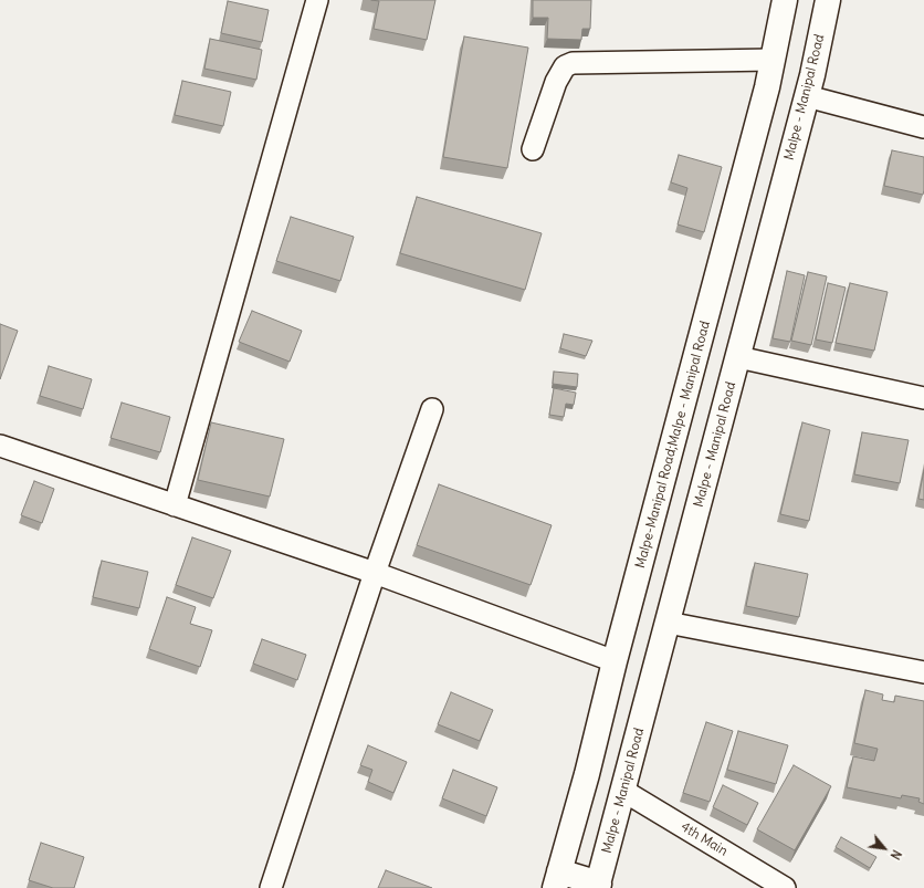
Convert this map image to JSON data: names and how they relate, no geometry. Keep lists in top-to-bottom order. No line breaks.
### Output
{"streets":{"highway":["Malpe - Manipal Road","Malpe-Manipal Road;Malpe - Manipal Road"],"street":["4th Main"]},"crossings":[["Malpe - Manipal Road","4th Main"]],"north":"bottom right"}
